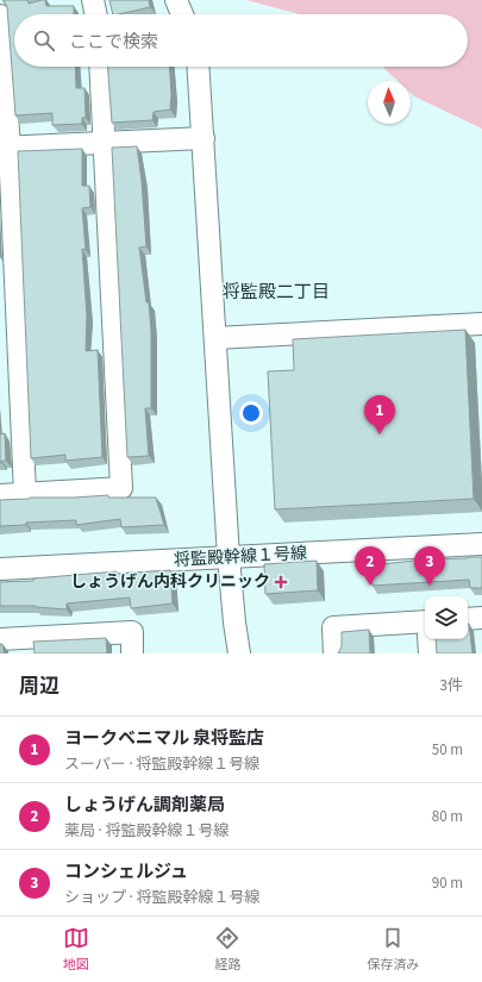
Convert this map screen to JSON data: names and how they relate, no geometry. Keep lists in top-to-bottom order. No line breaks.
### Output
{"streets":{"street":["将監殿幹線１号線"]},"districts":["将監殿二丁目"],"places":{"health":["しょうげん内科クリニック"]},"north":"top","page":{"search":"ここで検索","pins":["1","2","3"],"heading":["周辺","3件"],"list":[{"mark":"1","name":"ヨークベニマル 泉将監店","note":"スーパー · 将監殿幹線１号線","value":"50 m"},{"mark":"2","name":"しょうげん調剤薬局","note":"薬局 · 将監殿幹線１号線","value":"80 m"},{"mark":"3","name":"コンシェルジュ","note":"ショップ · 将監殿幹線１号線","value":"90 m"}],"nav":["地図","経路","保存済み"]}}
